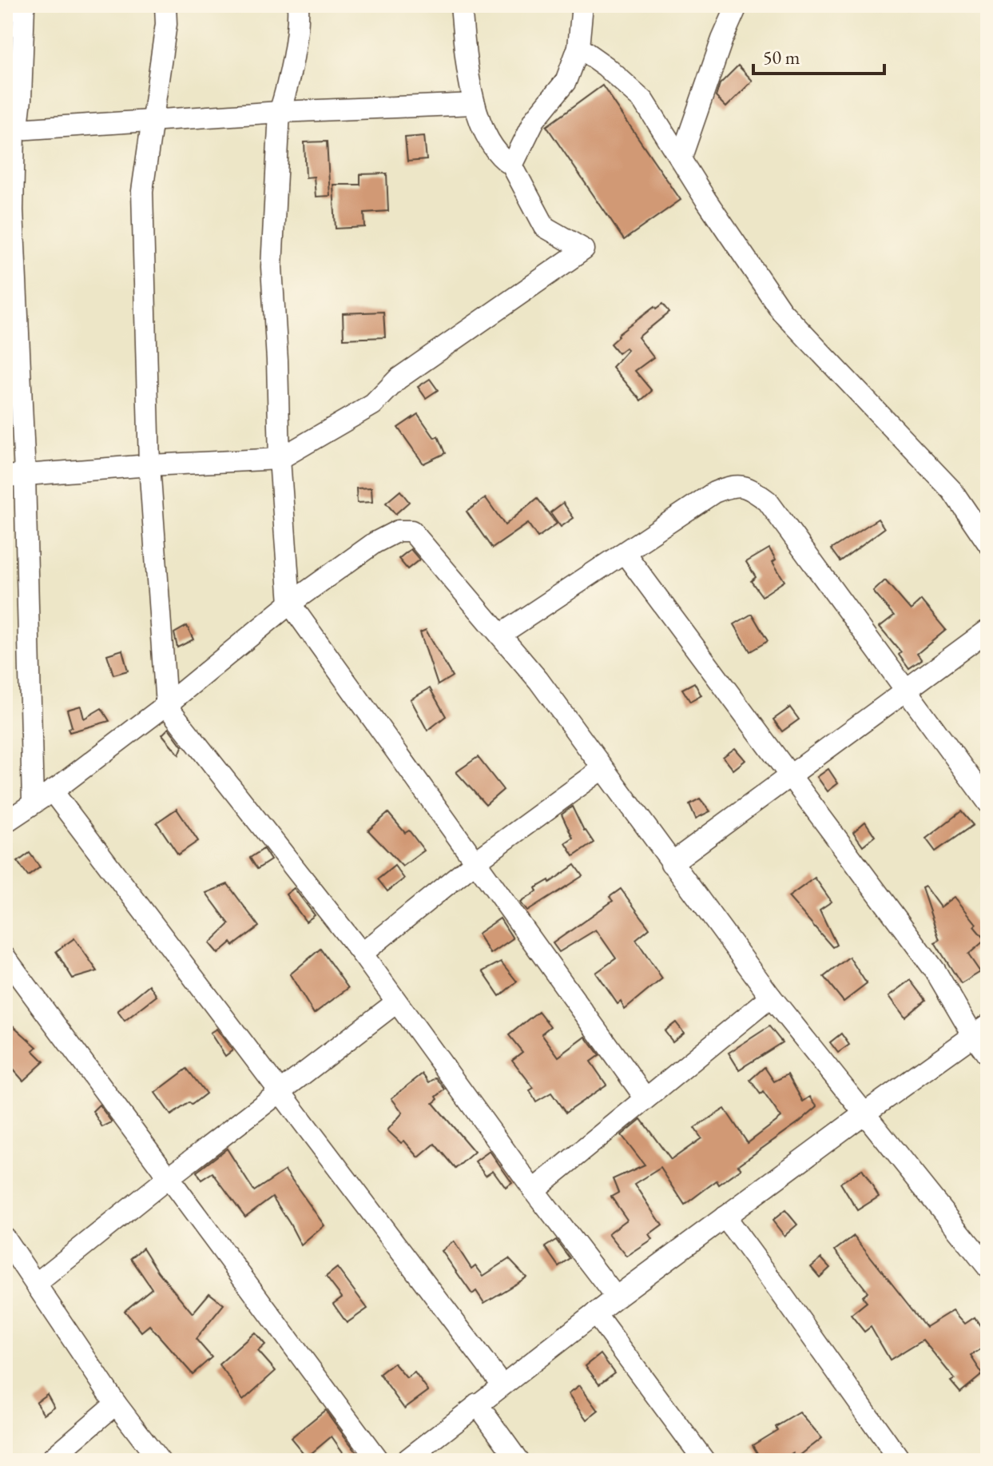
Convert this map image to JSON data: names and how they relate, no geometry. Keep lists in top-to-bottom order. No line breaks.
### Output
{"scale_bar":"50 m"}
